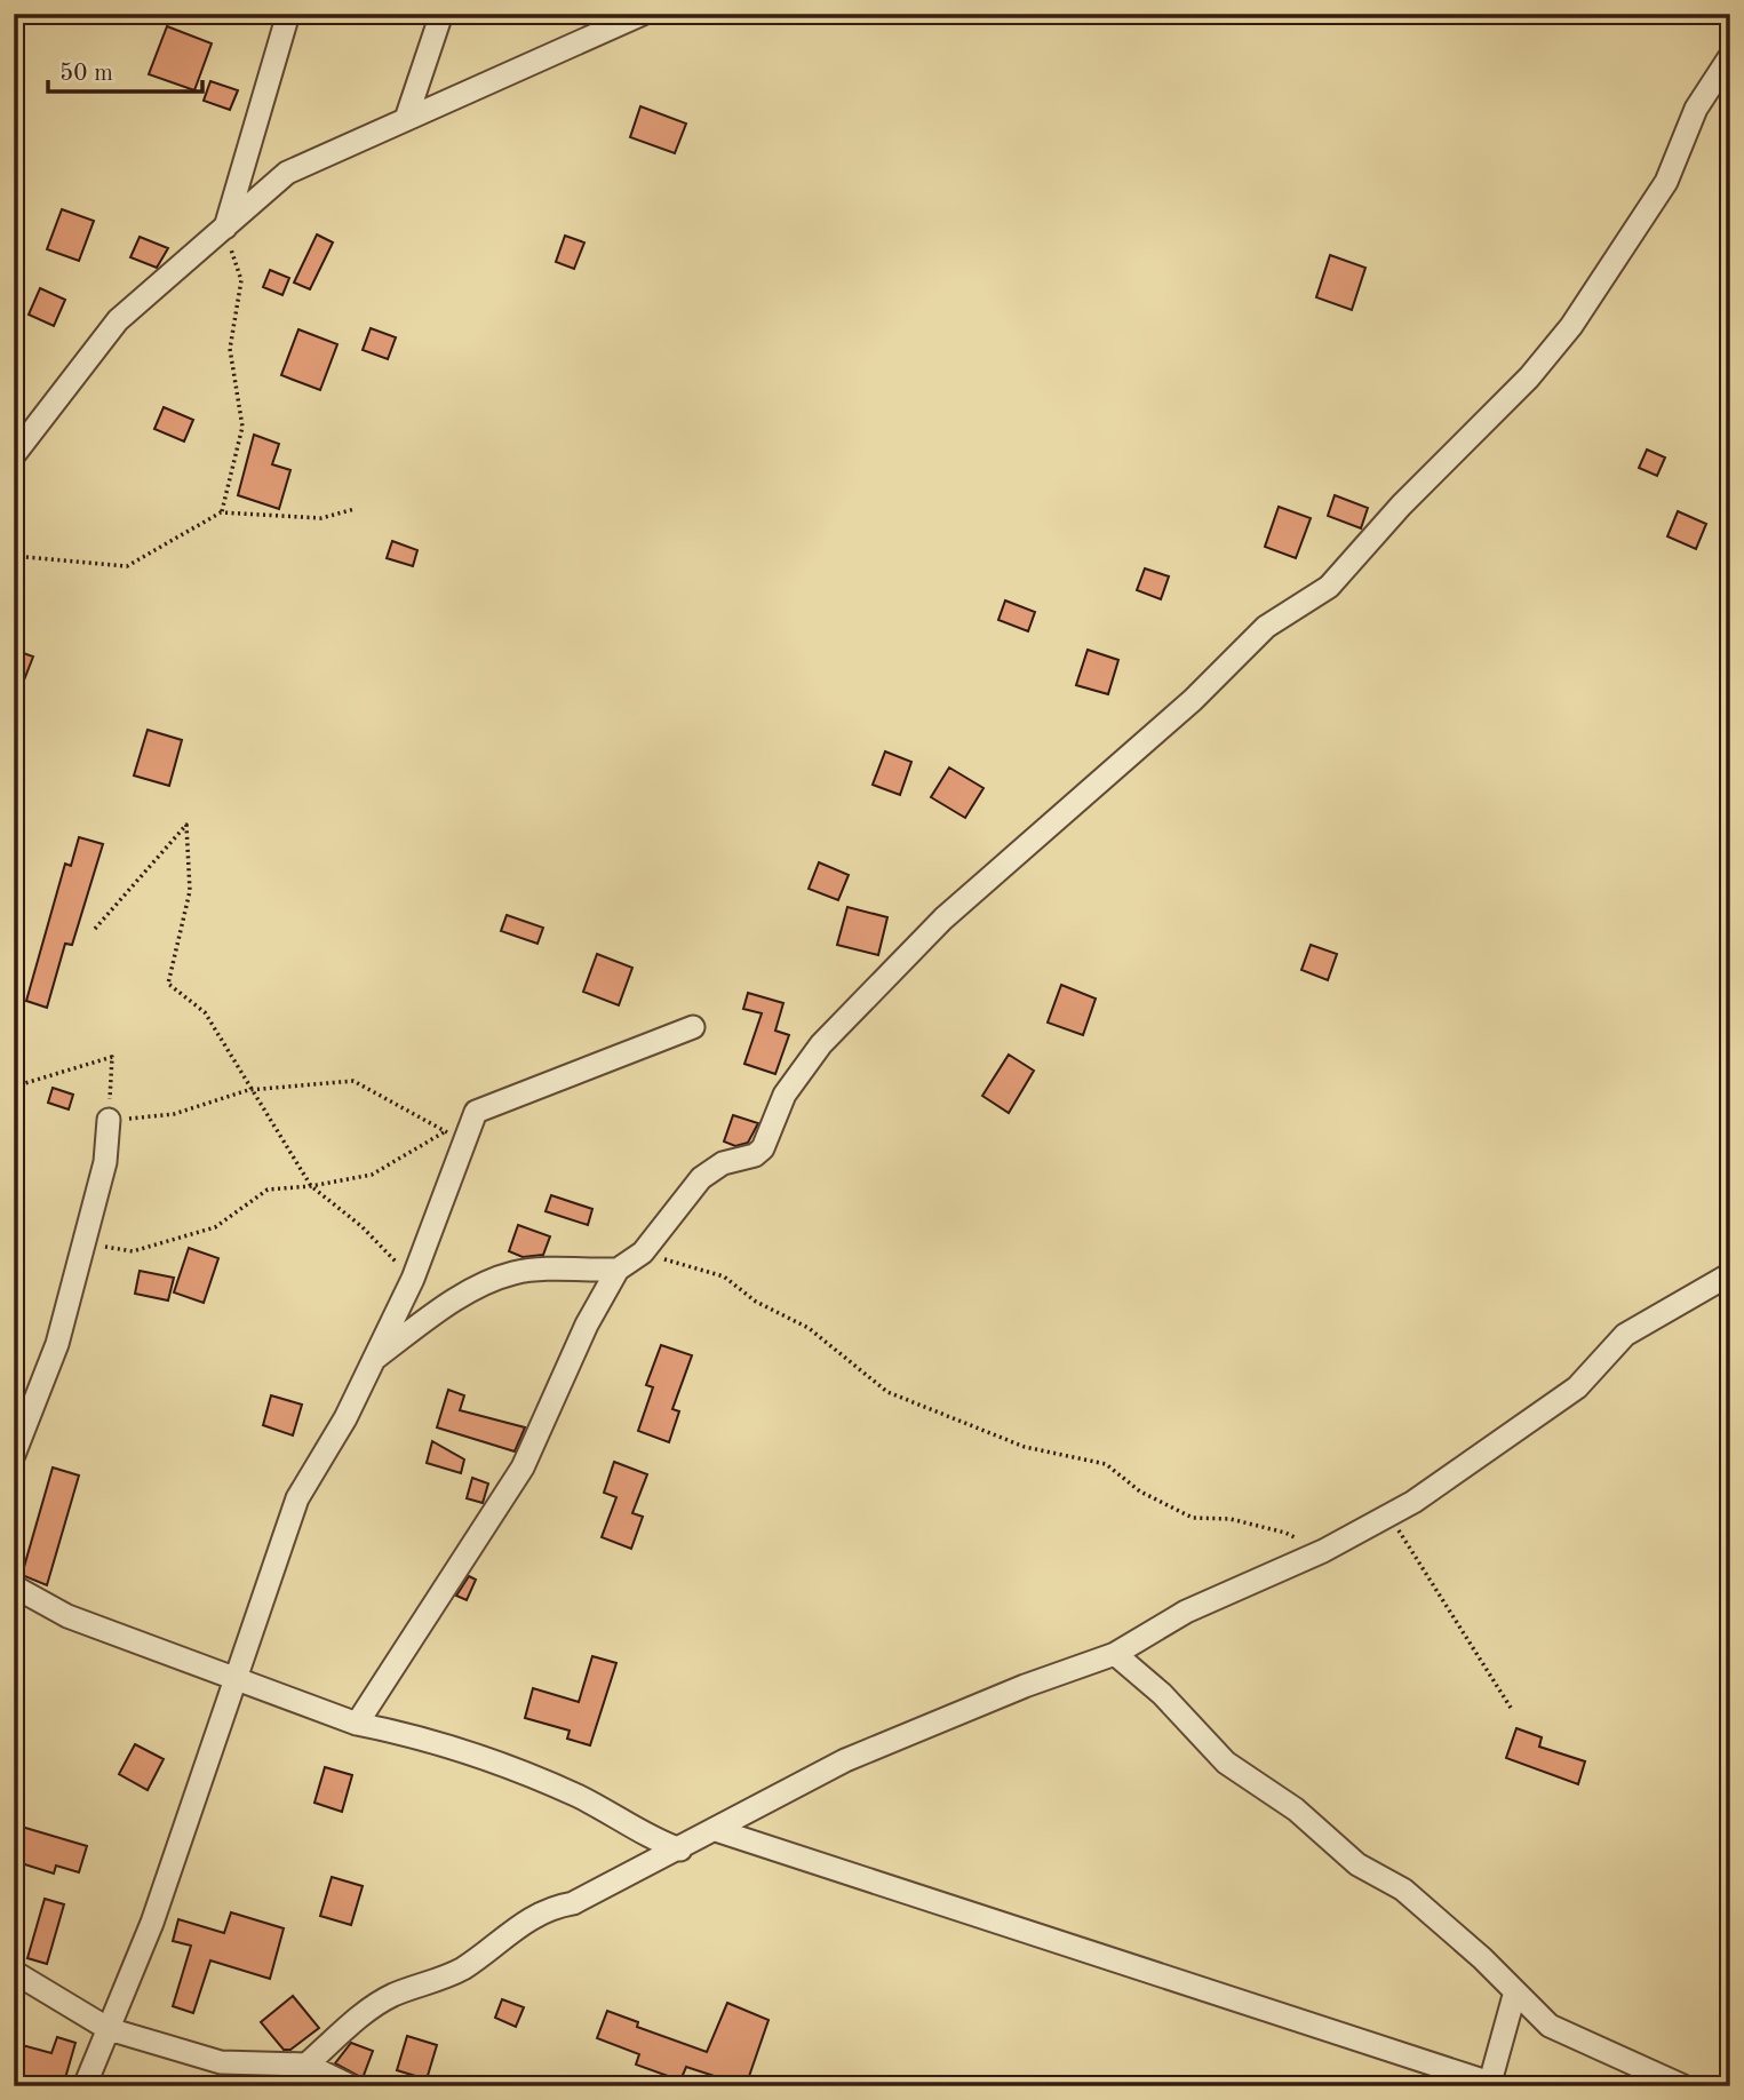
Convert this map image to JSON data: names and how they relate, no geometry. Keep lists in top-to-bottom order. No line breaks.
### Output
{"scale_bar":"50 m"}
